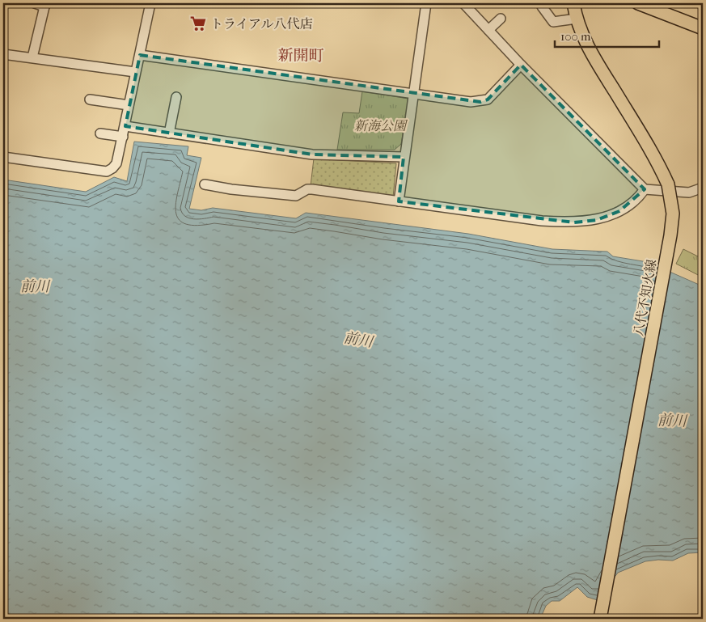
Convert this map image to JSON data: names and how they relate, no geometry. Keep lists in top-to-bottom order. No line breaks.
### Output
{"streets":{"main road":["八代不知火線"]},"districts":["新開町"],"water":["前川"],"parks":["新海公園"],"places":{"supermarket":["トライアル八代店"]},"scale_bar":"100 m"}
